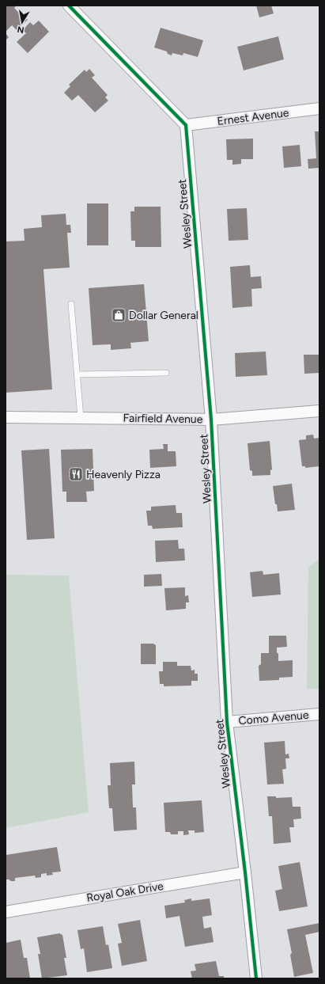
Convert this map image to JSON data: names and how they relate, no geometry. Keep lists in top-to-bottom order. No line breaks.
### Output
{"streets":{"street":["Ernest Avenue","Wesley Street","Fairfield Avenue","Como Avenue","Royal Oak Drive"]},"crossings":[["Ernest Avenue","Wesley Street"],["Wesley Street","Fairfield Avenue"],["Wesley Street","Como Avenue"],["Wesley Street","Royal Oak Drive"]],"places":{"shop":["Dollar General"],"restaurant":["Heavenly Pizza"]},"north":"bottom"}
